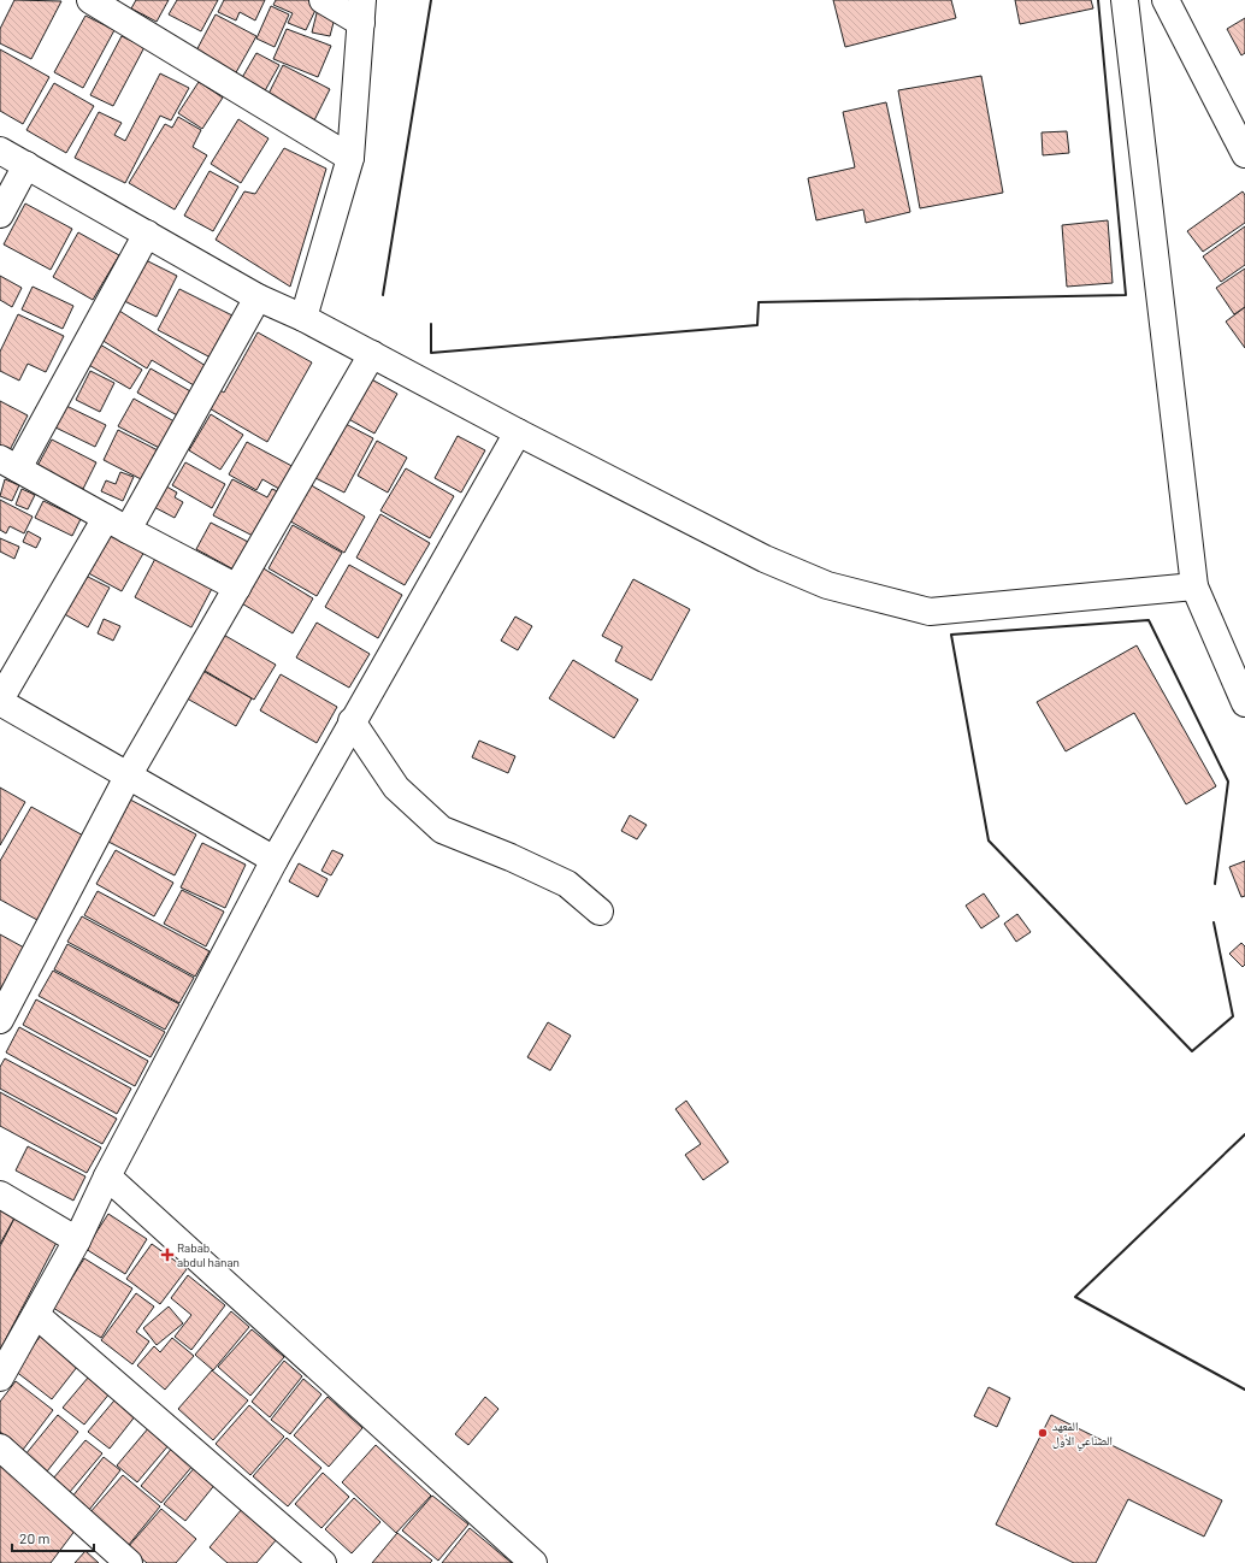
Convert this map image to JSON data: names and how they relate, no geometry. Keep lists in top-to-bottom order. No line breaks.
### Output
{"places":{"health":["Rabab abdul hanan"],"other":["المعهد الصناعي الأول"]},"scale_bar":"20 m"}
